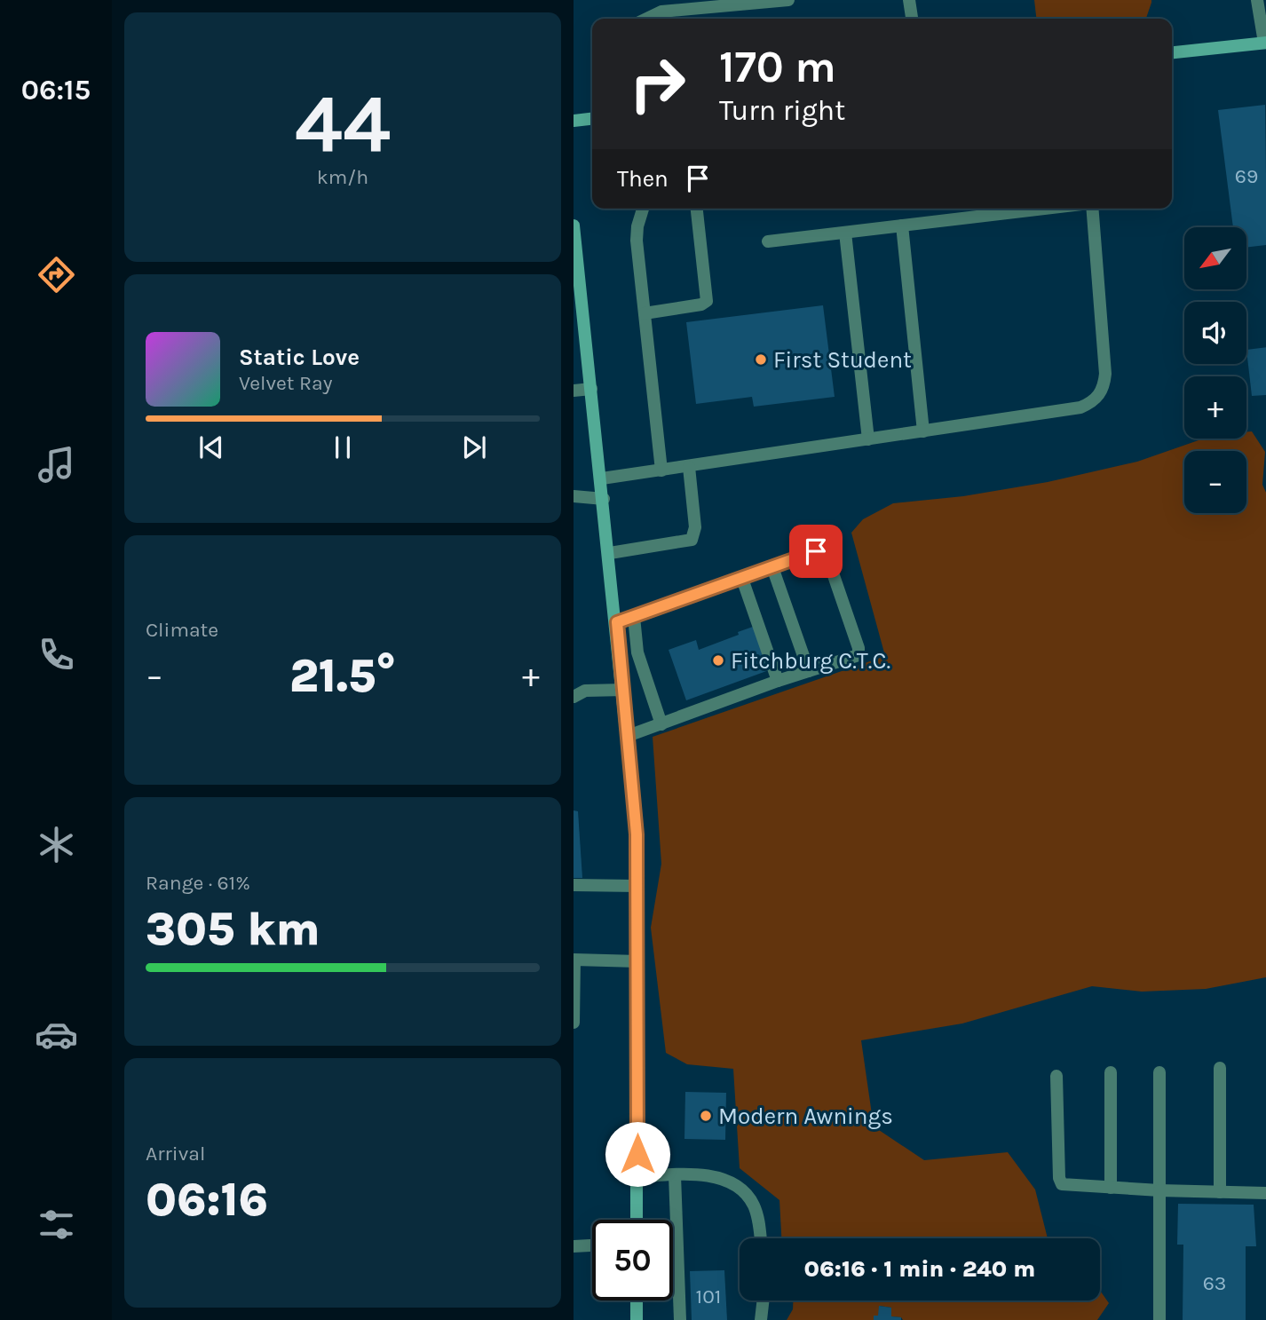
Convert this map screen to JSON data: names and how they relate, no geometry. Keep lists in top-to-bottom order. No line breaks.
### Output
{"places":["First Student","Fitchburg C.T.C.","Modern Awnings"],"house_numbers":["69","63","101"],"north":"bottom left","page":{"tabs":"06:15","tile":[["44","km/h"],"Climate",["Range · 61%","305 km"],["Arrival","06:16"]],"turn":["170 m","Turn right"],"then":"Then","map_buttons":["+","−"],"song":["Static Love","Velvet Ray"],"heat":["−","21.5°","+"],"limit":"50","trip":"06:16 · 1 min · 240 m"}}
